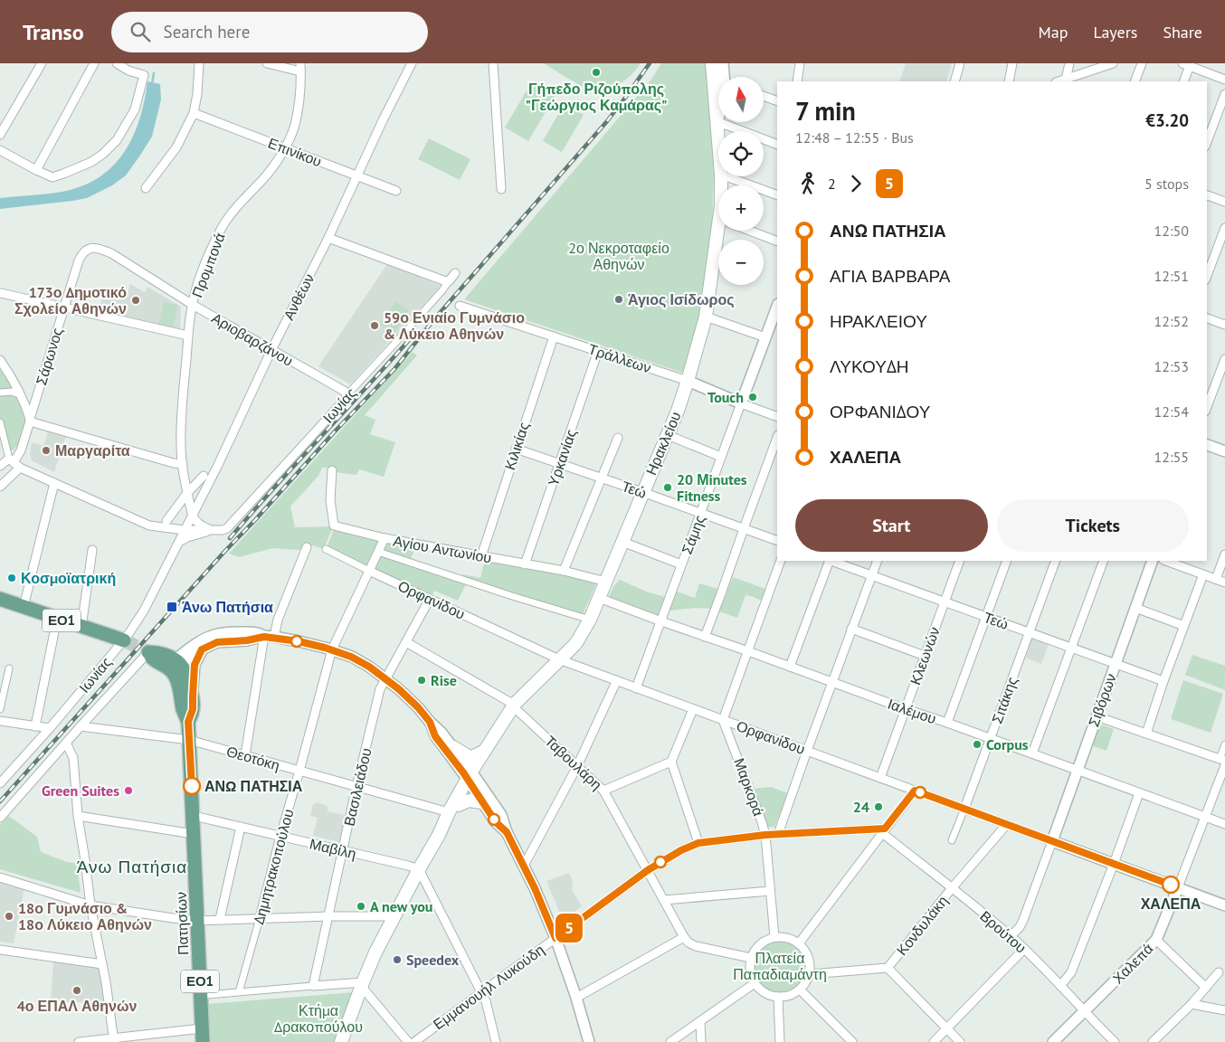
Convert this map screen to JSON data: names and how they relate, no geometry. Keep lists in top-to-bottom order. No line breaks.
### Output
{"streets":{"main road":["Ηρακλείου","ΕΟ1","Πατησίων"],"street":["Επινίκου","Προμπονά","Ανθέων","Αριοβαρζάνου","Σάρωνος","Τράλλεων","Ιωνίας","Κιλικίας","Υρκανίας","Τεώ","Σάμης","Αγίου Αντωνίου","Ορφανίδου","Κλεωνών","Σιτάκης","Σιβόρων","Ιαλέμου","Θεοτόκη","Ταβουλάρη","Βασιλειάδου","Μαρκορά","Μαβίλη","Δημητρακοπούλου","Κονδυλάκη","Βρούτου","Χαλεπά","Εμμανουήλ Λυκούδη"]},"crossings":[["Επινίκου","Προμπονά"],["Επινίκου","Ανθέων"],["Προμπονά","Ανθέων"],["Προμπονά","Αριοβαρζάνου"],["Ανθέων","Αριοβαρζάνου"],["Ανθέων","Ιωνίας"],["Αριοβαρζάνου","Σάρωνος"],["Αριοβαρζάνου","Ιωνίας"],["Τράλλεων","Ηρακλείου"],["Τράλλεων","Κιλικίας"],["Τράλλεων","Υρκανίας"],["Τράλλεων","Σάμης"],["Ιωνίας","ΕΟ1"],["Ιωνίας","Θεοτόκη"],["Ηρακλείου","Τεώ"],["Ηρακλείου","Αγίου Αντωνίου"],["Ηρακλείου","Ορφανίδου"],["Ηρακλείου","Ιαλέμου"],["Ηρακλείου","Θεοτόκη"],["Ηρακλείου","Ταβουλάρη"],["Ηρακλείου","Μαβίλη"],["Κιλικίας","Τεώ"],["Κιλικίας","Αγίου Αντωνίου"],["Υρκανίας","Τεώ"],["Υρκανίας","Αγίου Αντωνίου"],["Τεώ","Σάμης"],["Τεώ","Κλεωνών"],["Τεώ","Σιτάκης"],["Τεώ","Σιβόρων"],["Σάμης","Ορφανίδου"],["Σάμης","Ιαλέμου"],["Αγίου Αντωνίου","Δημητρακοπούλου"],["Ορφανίδου","Κλεωνών"],["Ορφανίδου","Σιτάκης"],["Ορφανίδου","Σιβόρων"],["Ορφανίδου","Βασιλειάδου"],["Ορφανίδου","Μαρκορά"],["Ορφανίδου","Δημητρακοπούλου"],["Ορφανίδου","Κονδυλάκη"],["Ορφανίδου","Χαλεπά"],["Κλεωνών","Ιαλέμου"],["Σιτάκης","Ιαλέμου"],["Σιβόρων","Ιαλέμου"],["Ιαλέμου","Χαλεπά"],["Θεοτόκη","Βασιλειάδου"],["Θεοτόκη","Δημητρακοπούλου"],["Θεοτόκη","Πατησίων"],["Ταβουλάρη","Βασιλειάδου"],["Ταβουλάρη","Εμμανουήλ Λυκούδη"],["Βασιλειάδου","Μαβίλη"],["Μαρκορά","Κονδυλάκη"],["Μαρκορά","Εμμανουήλ Λυκούδη"],["Μαβίλη","Δημητρακοπούλου"],["Μαβίλη","Πατησίων"],["Κονδυλάκη","Βρούτου"],["Βρούτου","Χαλεπά"],["Βρούτου","Εμμανουήλ Λυκούδη"]],"districts":["Άνω Πατήσια"],"parks":["2ο Νεκροταφείο Αθηνών","Πλατεία Παπαδιαμάντη","Κτήμα Δρακοπούλου"],"places":{"other":["Γήπεδο Ριζούπολης \"Γεώργιος Καμάρας\"","Άγιος Ισίδωρος","173ο Δημοτικό Σχολείο Αθηνών","59ο Ενιαίο Γυμνάσιο & Λύκειο Αθηνών","Touch","Μαργαρίτα","20 Μinutes Fitness","Κοσμοϊατρική","Rise","Corpus","ΑΝΩ ΠΑΤΗΣΙΑ","Green Suites","24","ΧΑΛΕΠΑ","A new you","18ο Γυμνάσιο & 18ο Λύκειο Αθηνών","Speedex","4ο ΕΠΑΛ Αθηνών"],"transit":["Άνω Πατήσια"]},"lines":["bus line 5"],"north":"top","page":{"header":"Transo","search":"Search here","nav":["Map","Layers","Share"],"on_map":"5","map_buttons":["+","−"],"heading":["7 min","12:48 – 12:55 · Bus","€3.20"],"legs":["2","5","5 stops"],"list":[{"name":"ΑΝΩ ΠΑΤΗΣΙΑ","value":"12:50"},{"name":"ΑΓΙΑ ΒΑΡΒΑΡΑ","value":"12:51"},{"name":"ΗΡΑΚΛΕΙΟΥ","value":"12:52"},{"name":"ΛΥΚΟΥΔΗ","value":"12:53"},{"name":"ΟΡΦΑΝΙΔΟΥ","value":"12:54"},{"name":"ΧΑΛΕΠΑ","value":"12:55"}],"buttons":["Start","Tickets"]}}
